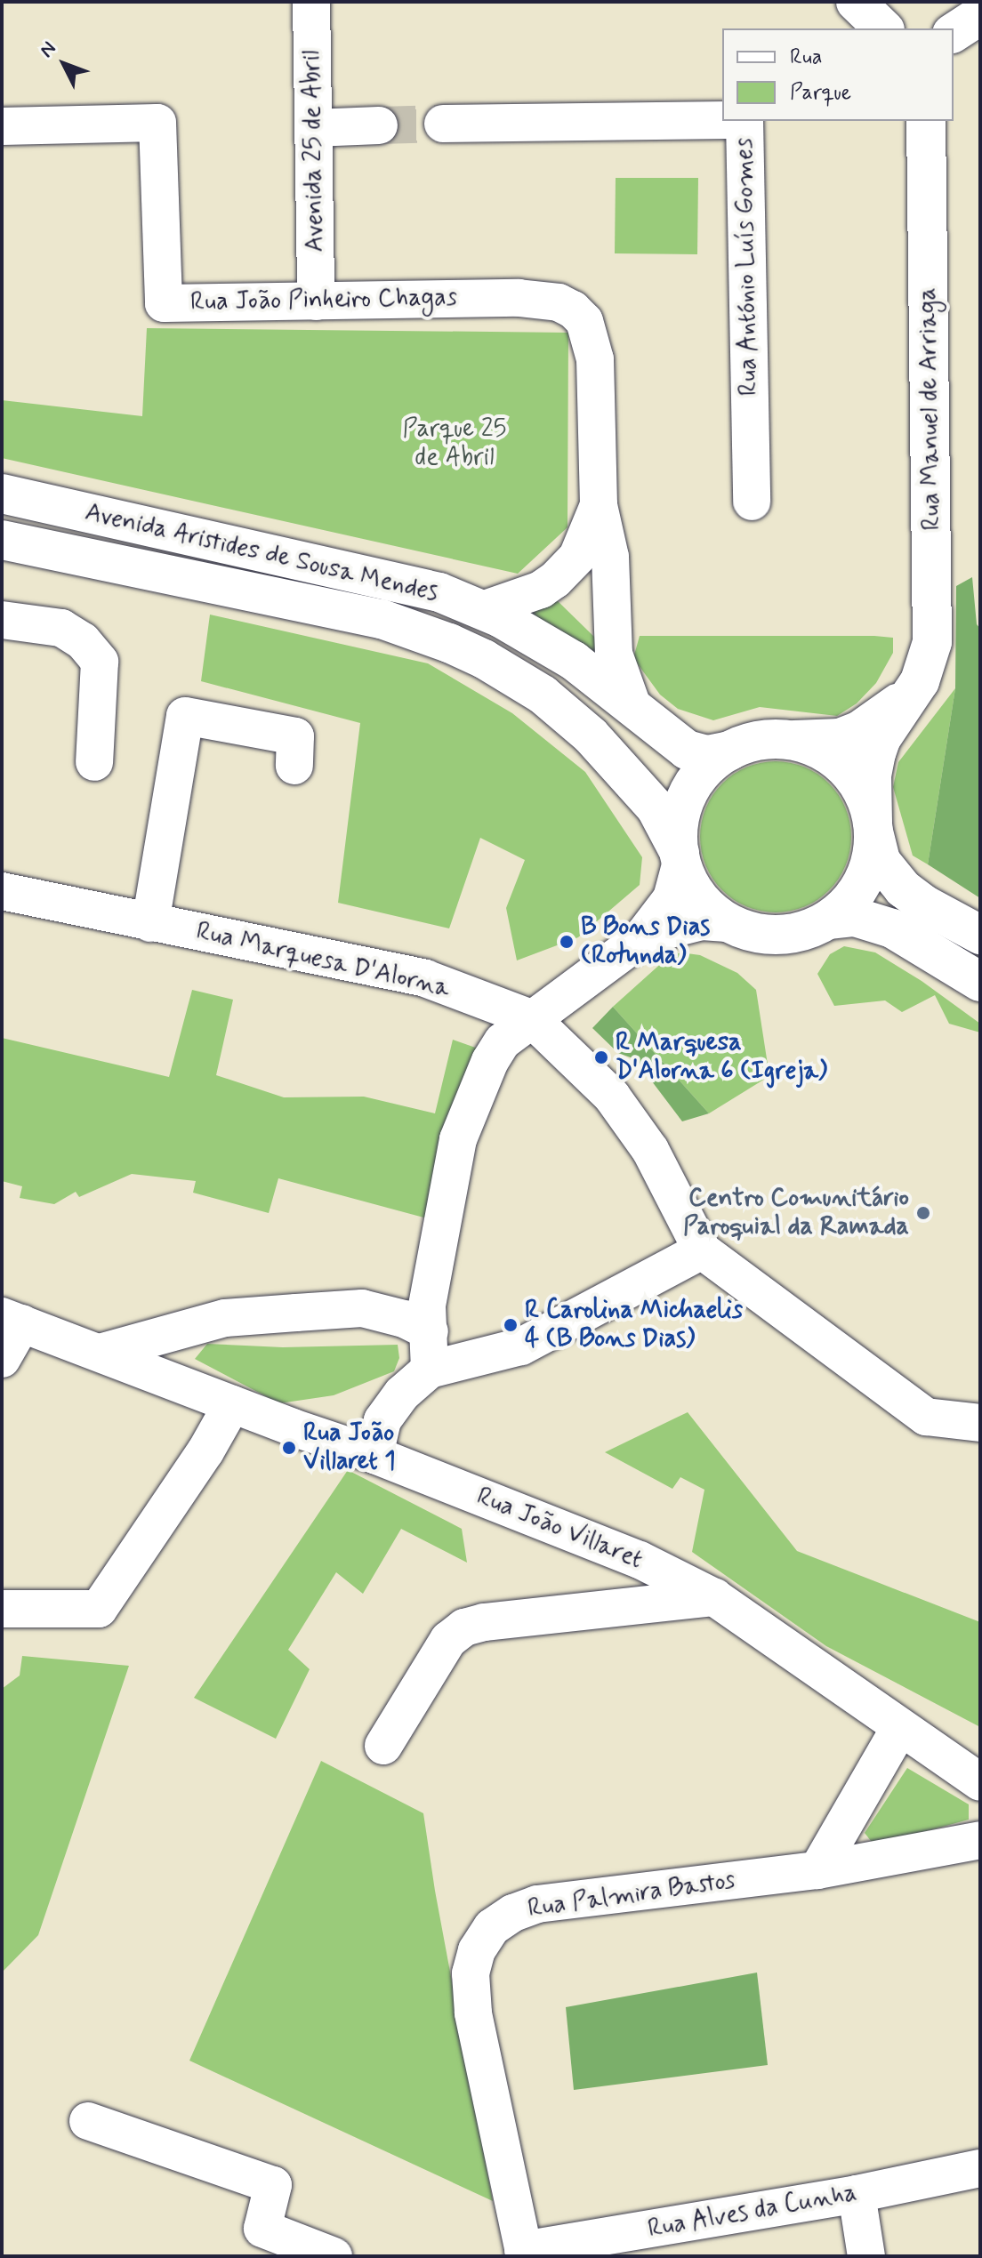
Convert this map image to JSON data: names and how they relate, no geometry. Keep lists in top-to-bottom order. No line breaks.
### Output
{"streets":{"main road":["Rua Manuel de Arriaga","Avenida Aristides de Sousa Mendes"],"street":["Avenida 25 de Abril","Rua António Luís Gomes","Rua João Pinheiro Chagas","Rua Marquesa D'Alorna","Rua João Villaret","Rua Palmira Bastos","Rua Alves da Cunha"]},"crossings":[["Avenida 25 de Abril","Rua João Pinheiro Chagas"],["Rua João Pinheiro Chagas","Avenida Aristides de Sousa Mendes"],["Rua Manuel de Arriaga","Avenida Aristides de Sousa Mendes"],["Rua Palmira Bastos","Rua Alves da Cunha"]],"parks":["Parque 25 de Abril"],"places":["B Bons Dias (Rotunda)","R Marquesa D'Alorna 6 (Igreja)","Centro Comunitário Paroquial da Ramada","R Carolina Michaelis 4 (B Bons Dias)","Rua João Villaret 1"],"legend":["Rua","Parque"],"north":"top left"}
